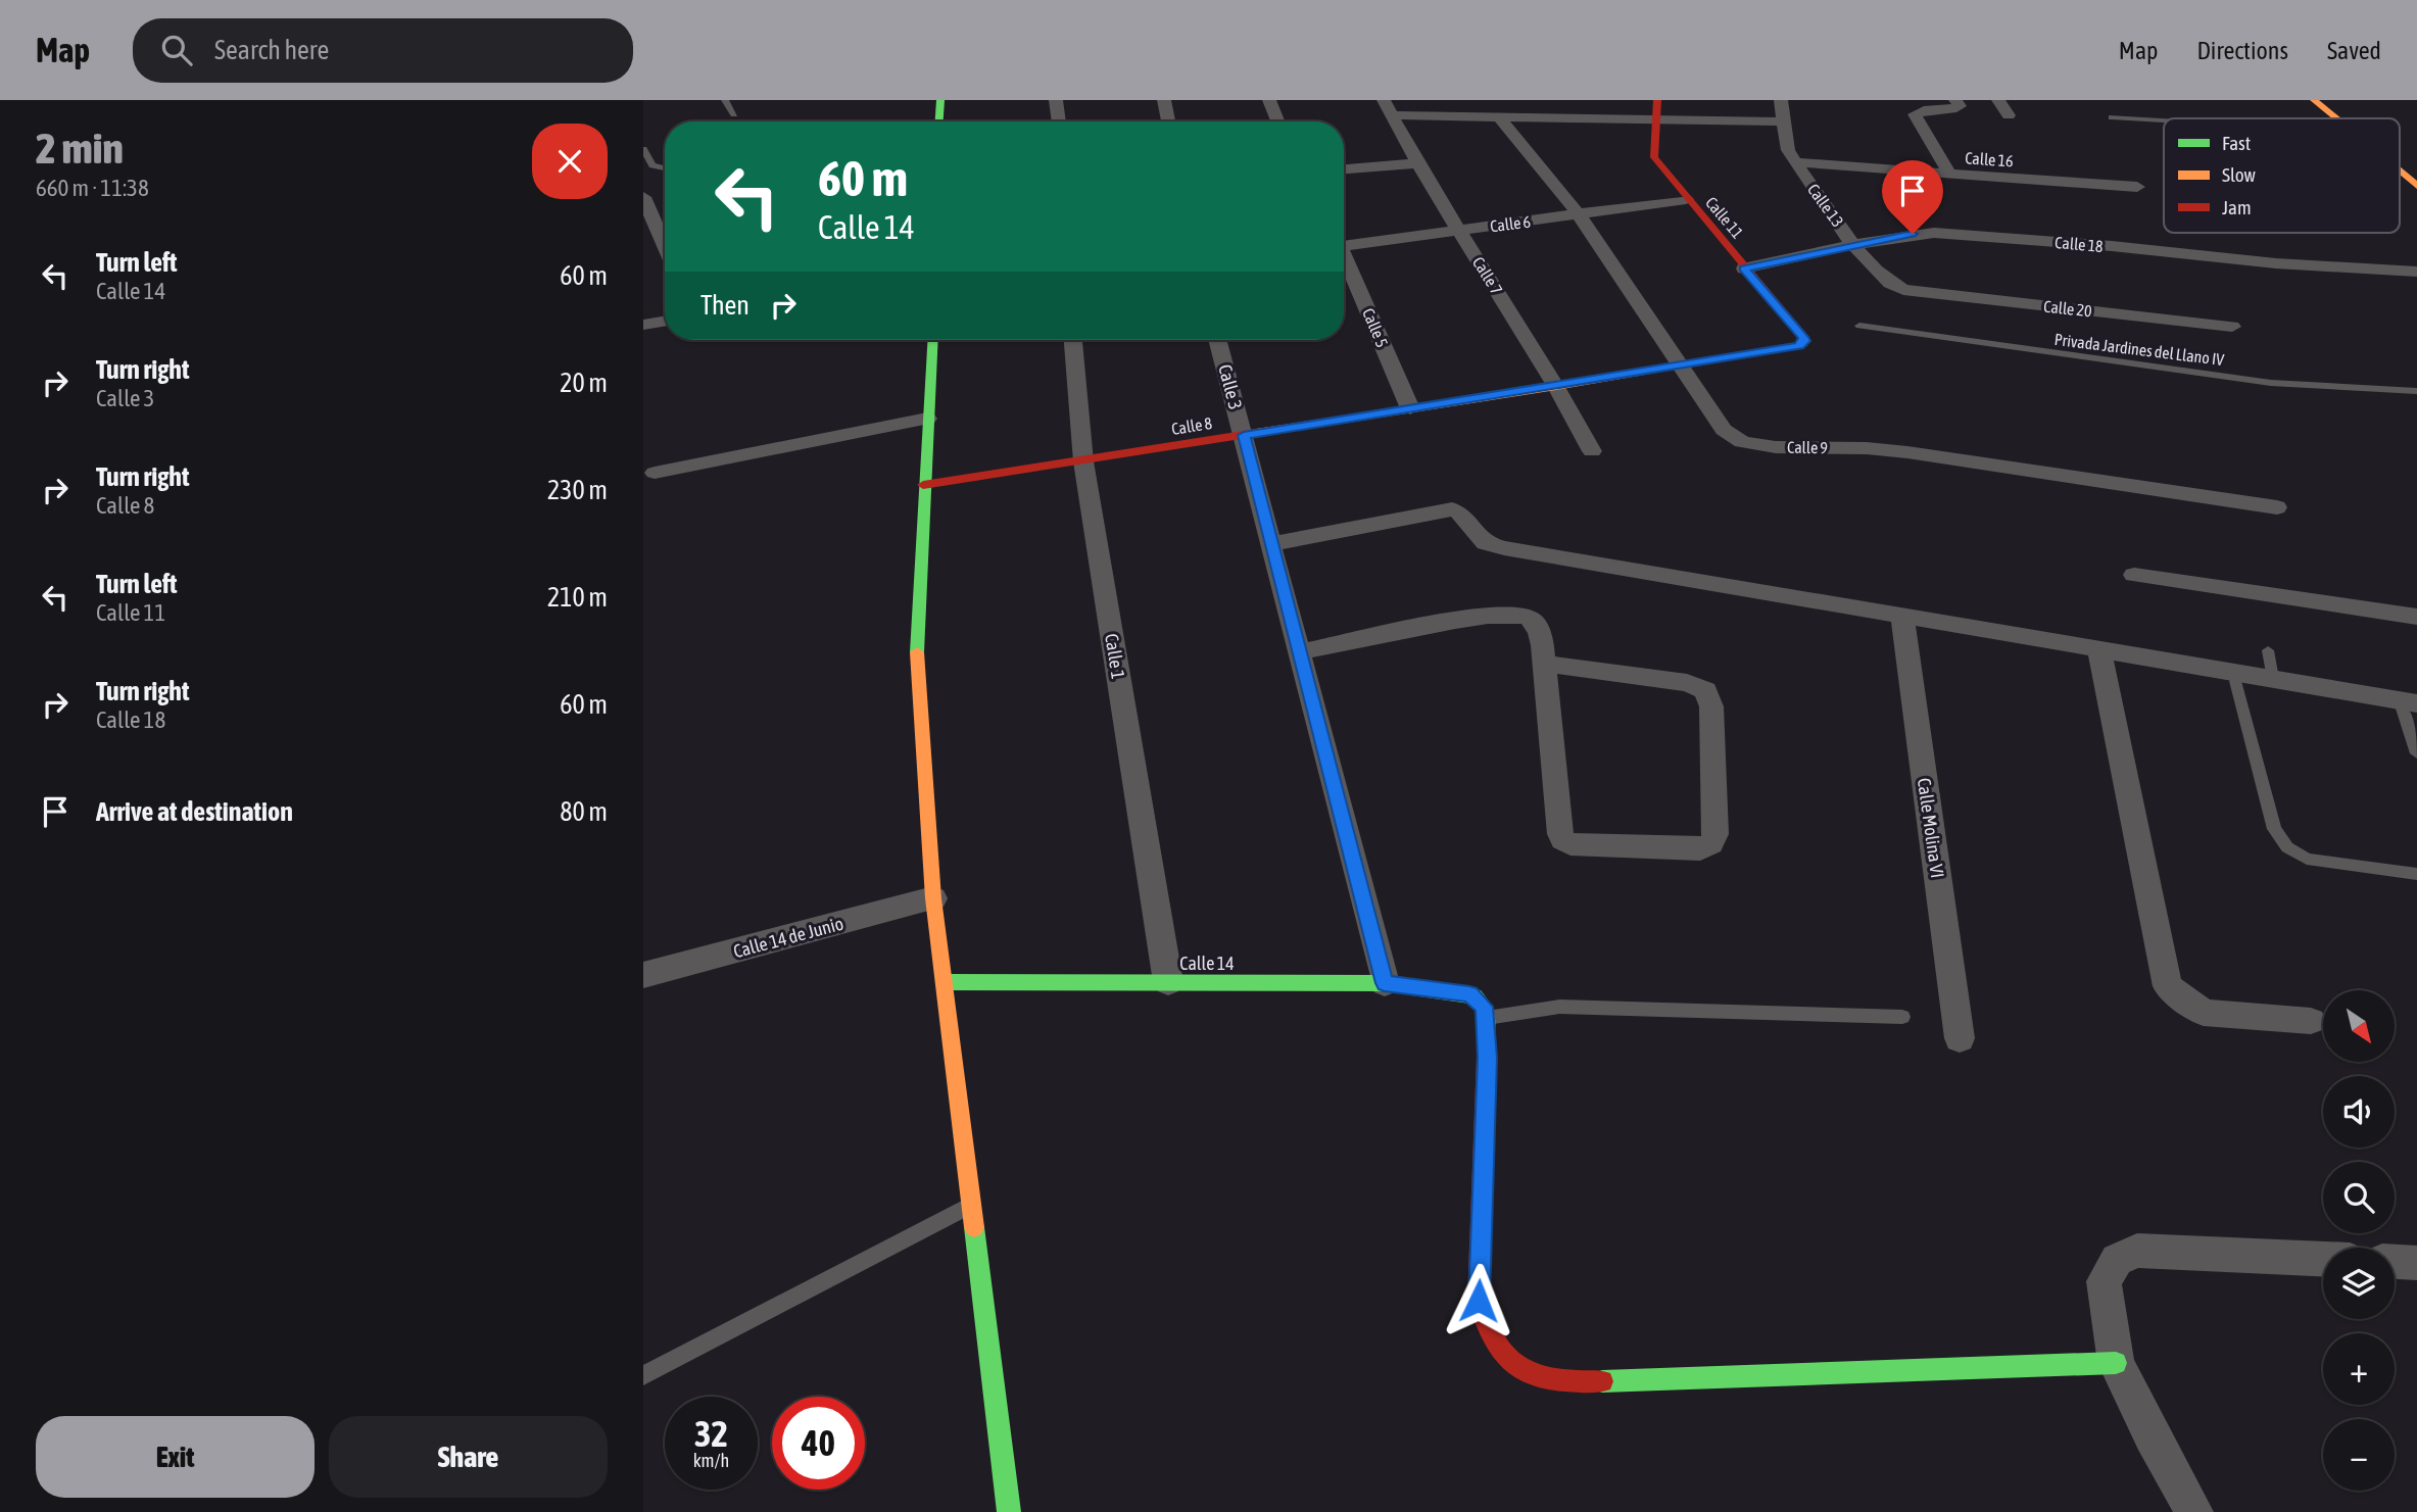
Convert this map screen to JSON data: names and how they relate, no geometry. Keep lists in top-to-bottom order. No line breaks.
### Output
{"streets":{"street":["Calle 16","Calle 13","Calle 11","Calle 6","Calle 18","Calle 7","Calle 20","Calle 5","Calle 3","Calle 8","Calle 9","Calle 1","Calle Molina VI","Calle 14 de Junio","Calle 14"],"lane":["Privada Jardines del Llano IV"]},"crossings":[["Calle 16","Calle 13"],["Calle 13","Calle 18"],["Calle 13","Calle 20"],["Calle 11","Calle 6"],["Calle 11","Calle 18"],["Calle 11","Calle 8"],["Calle 6","Calle 7"],["Calle 6","Calle 9"],["Calle 7","Calle 8"],["Calle 5","Calle 8"],["Calle 3","Calle 8"],["Calle 3","Calle 14"],["Calle 8","Calle 9"],["Calle 8","Calle 1"],["Calle 1","Calle 14"]],"legend":["Fast","Slow","Jam"],"north":"bottom right","page":{"header":"Map","search":"Search here","nav":["Map","Directions","Saved"],"heading":["2 min","660 m · 11:38"],"turn":["60 m","Calle 14"],"list":[{"name":"Turn left","note":"Calle 14","value":"60 m"},{"name":"Turn right","note":"Calle 3","value":"20 m"},{"name":"Turn right","note":"Calle 8","value":"230 m"},{"name":"Turn left","note":"Calle 11","value":"210 m"},{"name":"Turn right","note":"Calle 18","value":"60 m"},{"name":"Arrive at destination","value":"80 m"}],"then":"Then","map_buttons":["+","−"],"speed":"32 km/h","limit":"40","buttons":["Exit","Share"]}}
